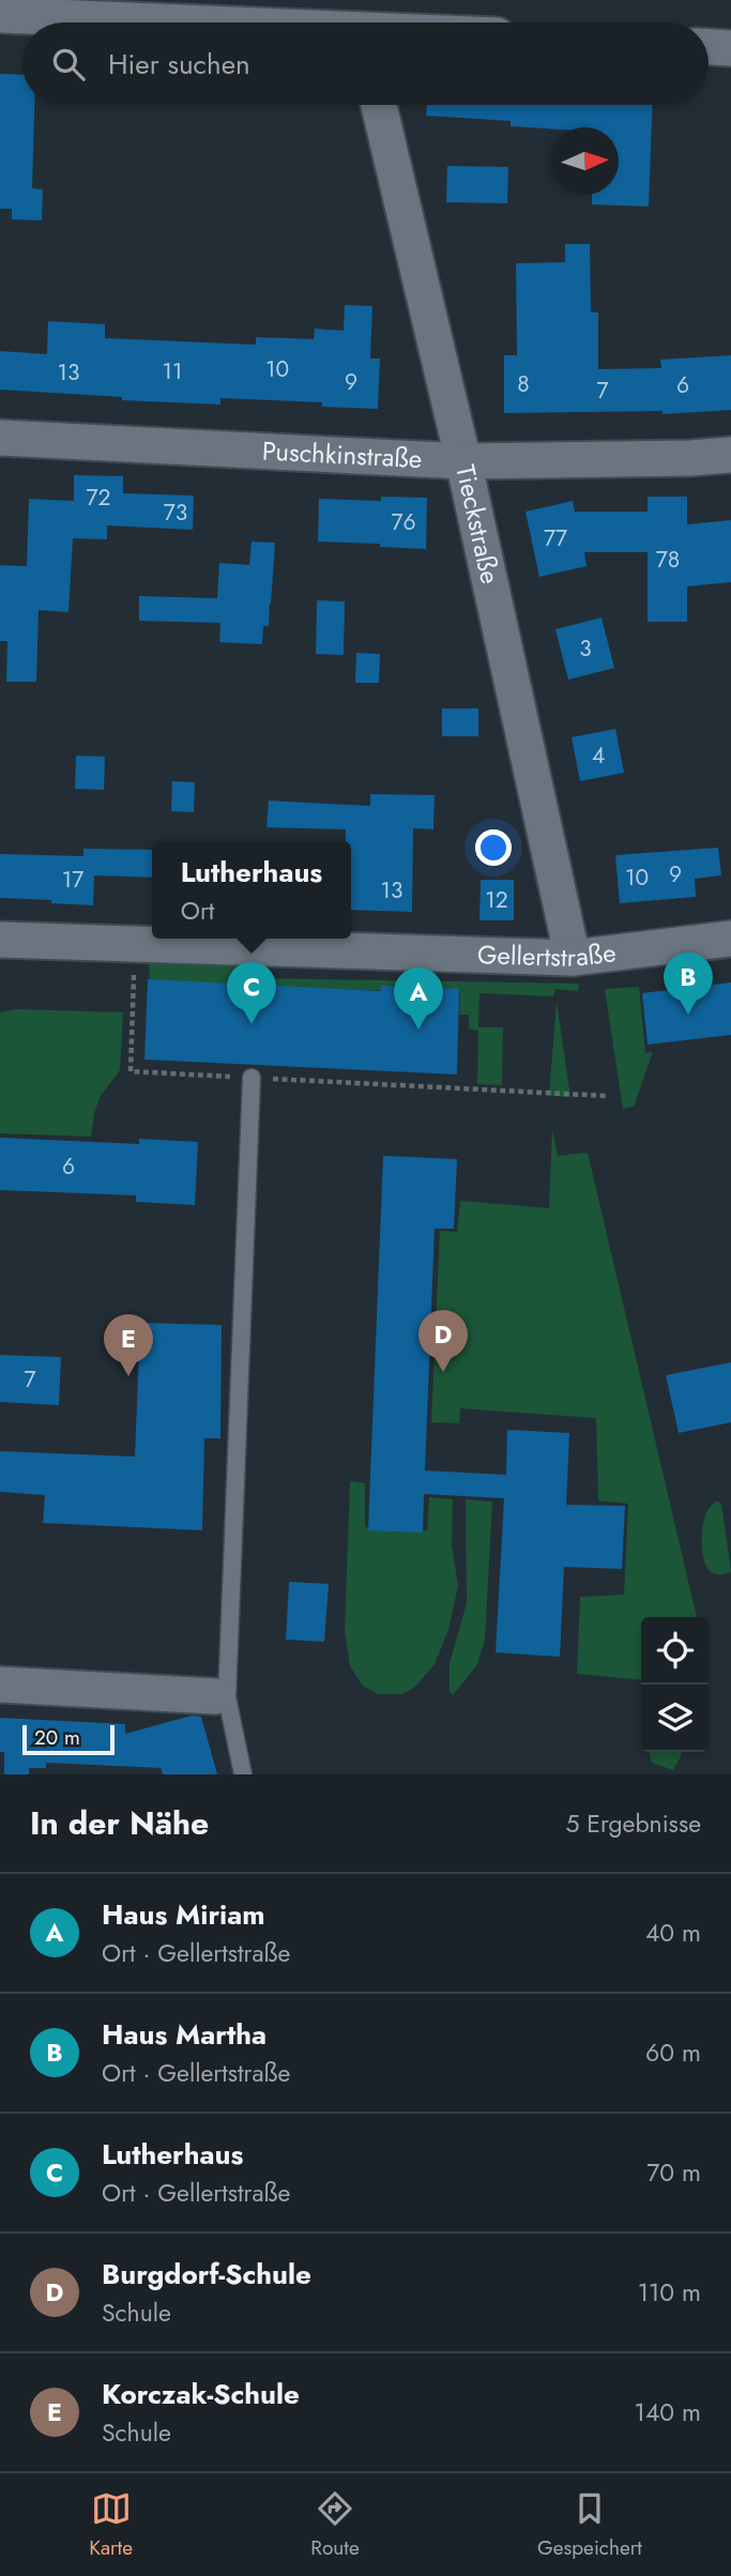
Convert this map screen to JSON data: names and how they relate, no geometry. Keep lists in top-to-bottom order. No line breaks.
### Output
{"streets":{"street":["Puschkinstraße","Tieckstraße","Gellertstraße"]},"crossings":[["Puschkinstraße","Tieckstraße"],["Tieckstraße","Gellertstraße"]],"house_numbers":["10","11","13","9","8","6","7","72","73","76","77","78","3","4","9","10","17","13","12","6","7"],"scale_bar":"20 m","north":"right","page":{"search":"Hier suchen","popup":["Lutherhaus","Ort"],"pins":["B","C","A","D","E"],"scale":"20 m","heading":["In der Nähe","5 Ergebnisse"],"list":[{"mark":"A","name":"Haus Miriam","note":"Ort · Gellertstraße","value":"40 m"},{"mark":"B","name":"Haus Martha","note":"Ort · Gellertstraße","value":"60 m"},{"mark":"C","name":"Lutherhaus","note":"Ort · Gellertstraße","value":"70 m"},{"mark":"D","name":"Burgdorf-Schule","note":"Schule","value":"110 m"},{"mark":"E","name":"Korczak-Schule","note":"Schule","value":"140 m"}],"nav":["Karte","Route","Gespeichert"]}}
